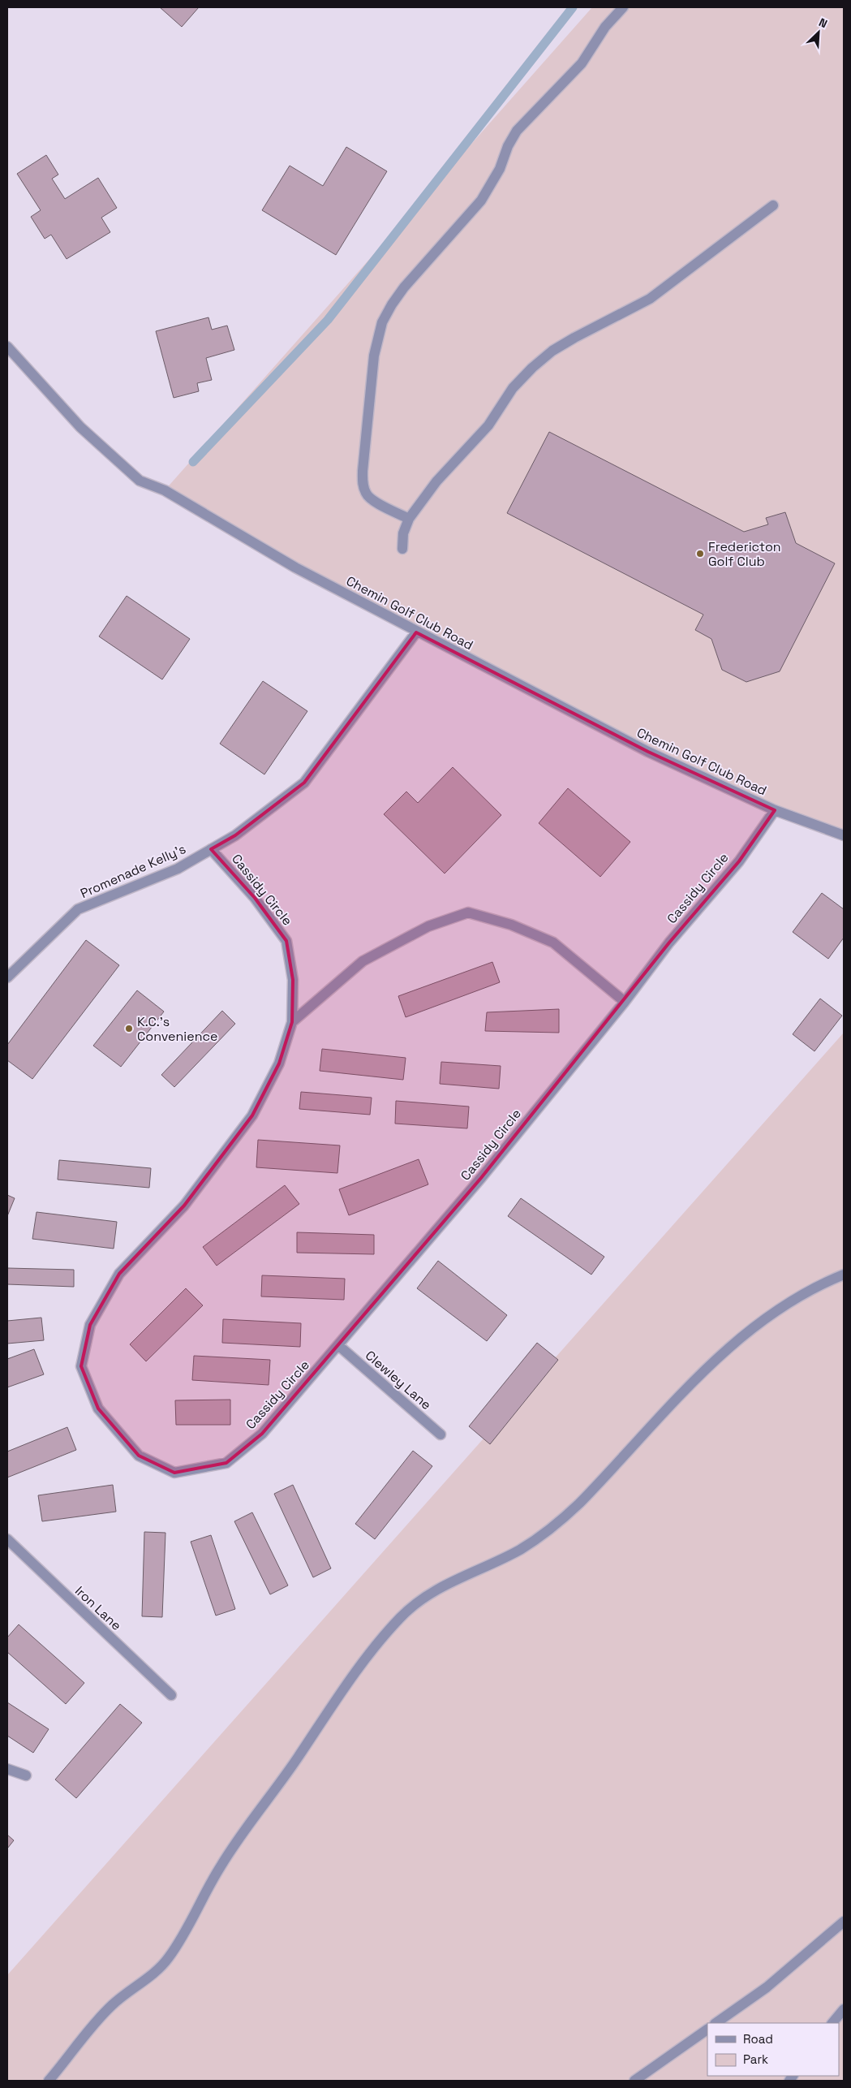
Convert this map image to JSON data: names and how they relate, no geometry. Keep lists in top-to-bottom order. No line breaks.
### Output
{"streets":{"street":["Chemin Golf Club Road","Promenade Kelly's","Cassidy Circle","Clewley Lane","Iron Lane"]},"crossings":[["Chemin Golf Club Road","Promenade Kelly's"],["Chemin Golf Club Road","Cassidy Circle"],["Promenade Kelly's","Cassidy Circle"],["Cassidy Circle","Clewley Lane"]],"places":["Fredericton Golf Club","K.C.'s Convenience"],"legend":["Road","Park"],"north":"top right"}
